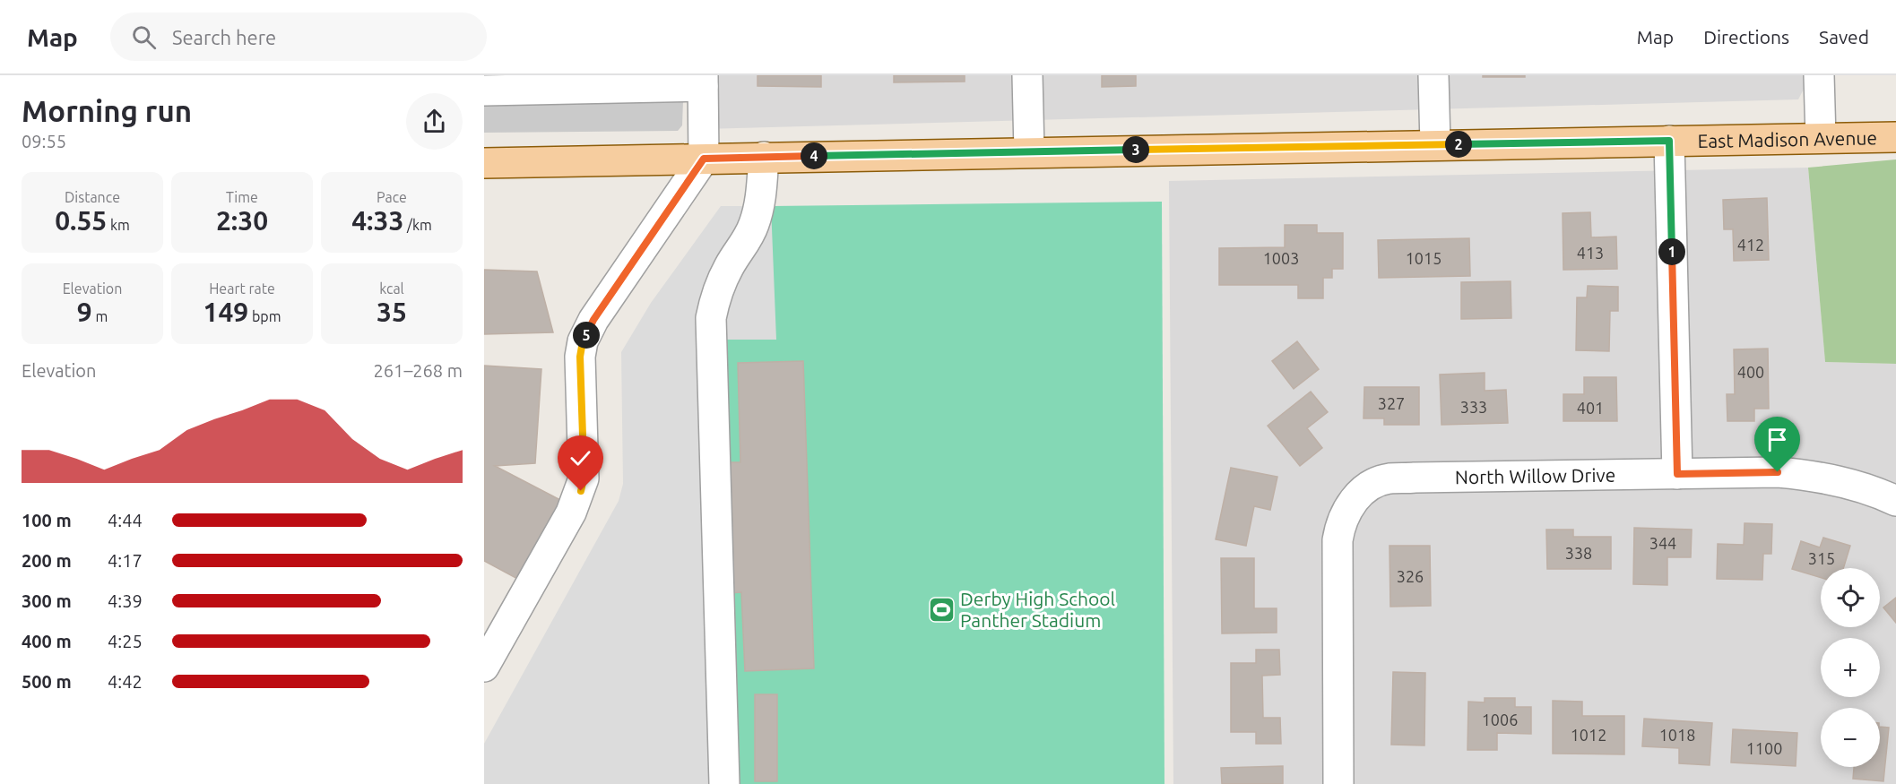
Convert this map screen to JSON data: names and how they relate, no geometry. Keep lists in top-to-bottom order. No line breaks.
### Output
{"streets":{"main road":["East Madison Avenue"],"street":["North Willow Drive"]},"places":{"sports":["Derby High School Panther Stadium"]},"house_numbers":["412","413","1003","1015","400","327","333","401","344","338","315","326","1006","1012","1018","1100"],"page":{"header":"Map","search":"Search here","nav":["Map","Directions","Saved"],"heading":["Morning run","09:55"],"pins":["2","3","4","1","5"],"stats":[["Distance","0.55 km"],["Time","2:30"],["Pace","4:33 /km"],["Elevation","9 m"],["Heart rate","149 bpm"],["kcal","35"]],"chart":["Elevation","261–268 m"],"list":[{"name":"100 m","note":"4:44"},{"name":"200 m","note":"4:17"},{"name":"300 m","note":"4:39"},{"name":"400 m","note":"4:25"},{"name":"500 m","note":"4:42"}],"map_buttons":["+","−"]}}
